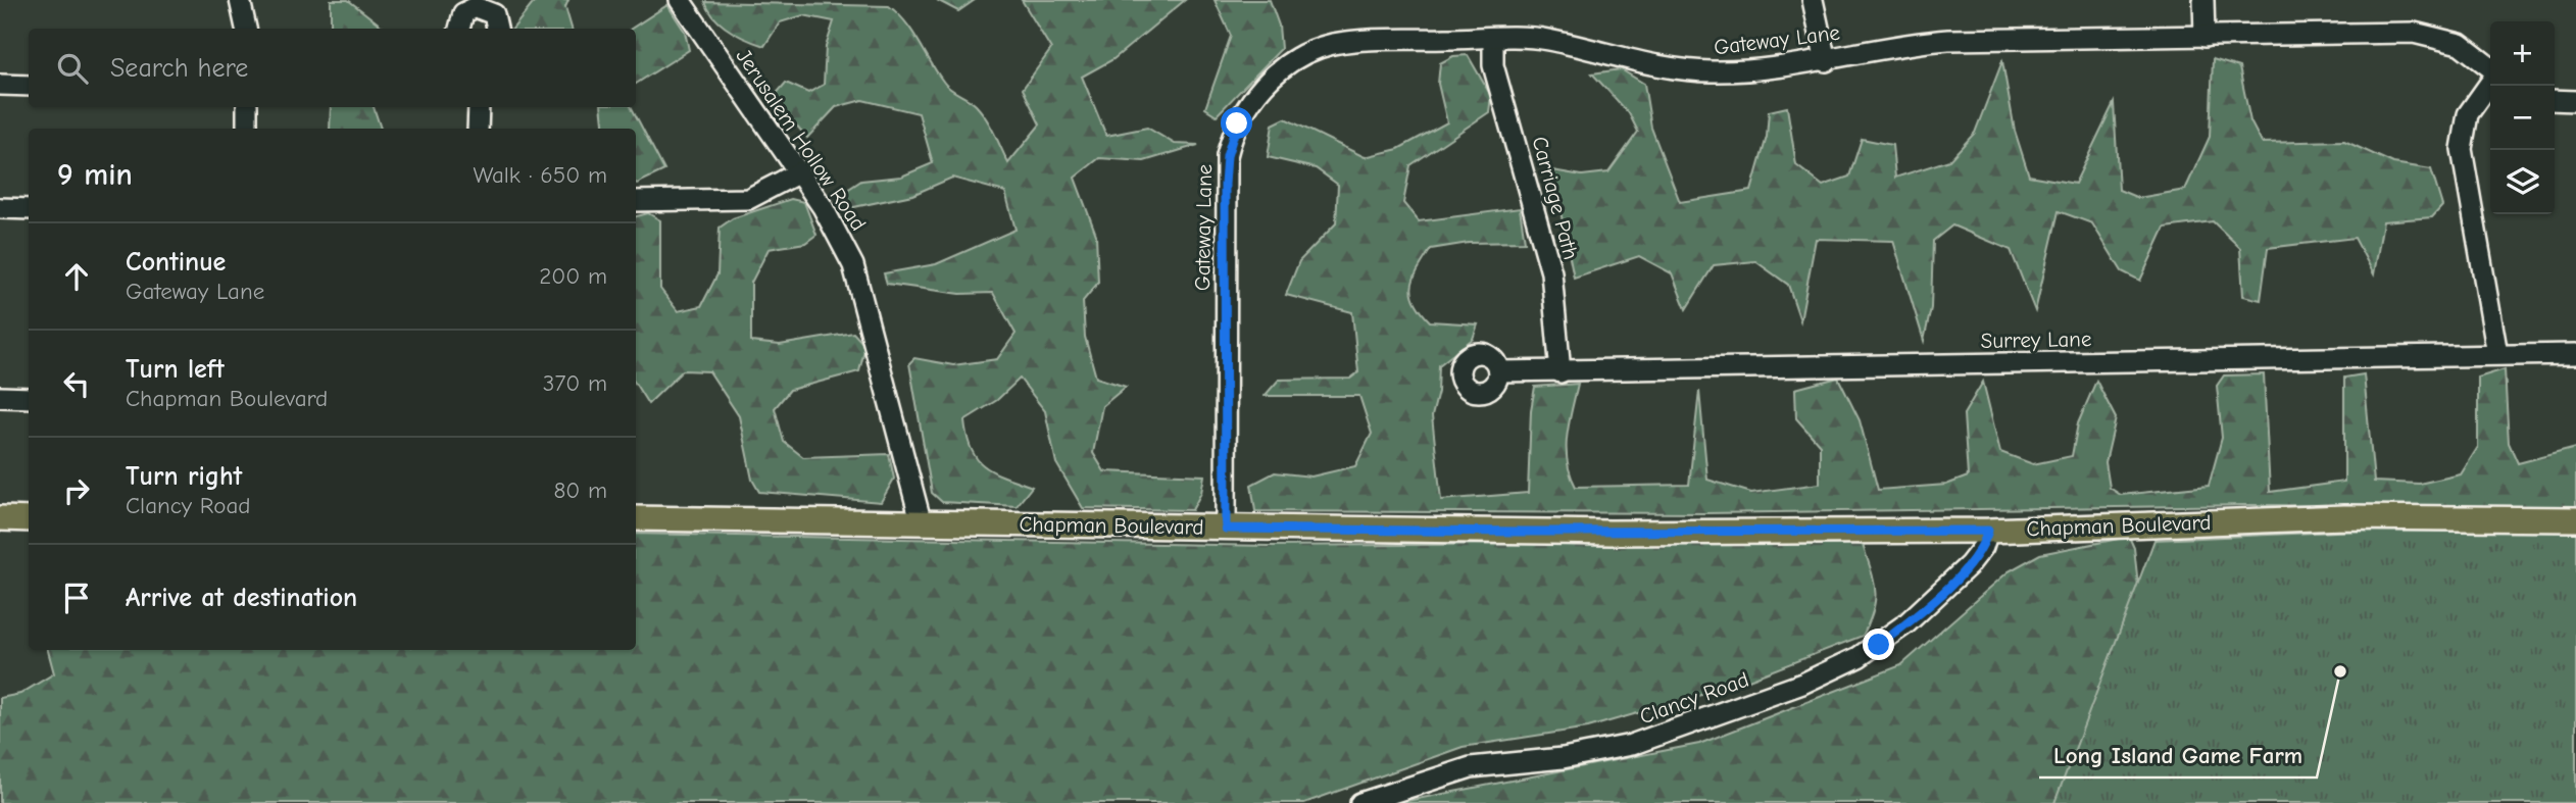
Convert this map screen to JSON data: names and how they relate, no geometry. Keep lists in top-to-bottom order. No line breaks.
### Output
{"streets":{"main road":["Chapman Boulevard"],"street":["Gateway Lane","Jerusalem Hollow Road","Carriage Path","Surrey Lane","Clancy Road"]},"crossings":[["Gateway Lane","Carriage Path"],["Gateway Lane","Chapman Boulevard"],["Jerusalem Hollow Road","Chapman Boulevard"],["Carriage Path","Surrey Lane"],["Chapman Boulevard","Clancy Road"]],"places":["Long Island Game Farm"],"page":{"map_buttons":["+","−"],"search":"Search here","heading":["9 min","Walk · 650 m"],"list":[["Continue","Gateway Lane","200 m"],["Turn left","Chapman Boulevard","370 m"],["Turn right","Clancy Road","80 m"],"Arrive at destination"]}}
